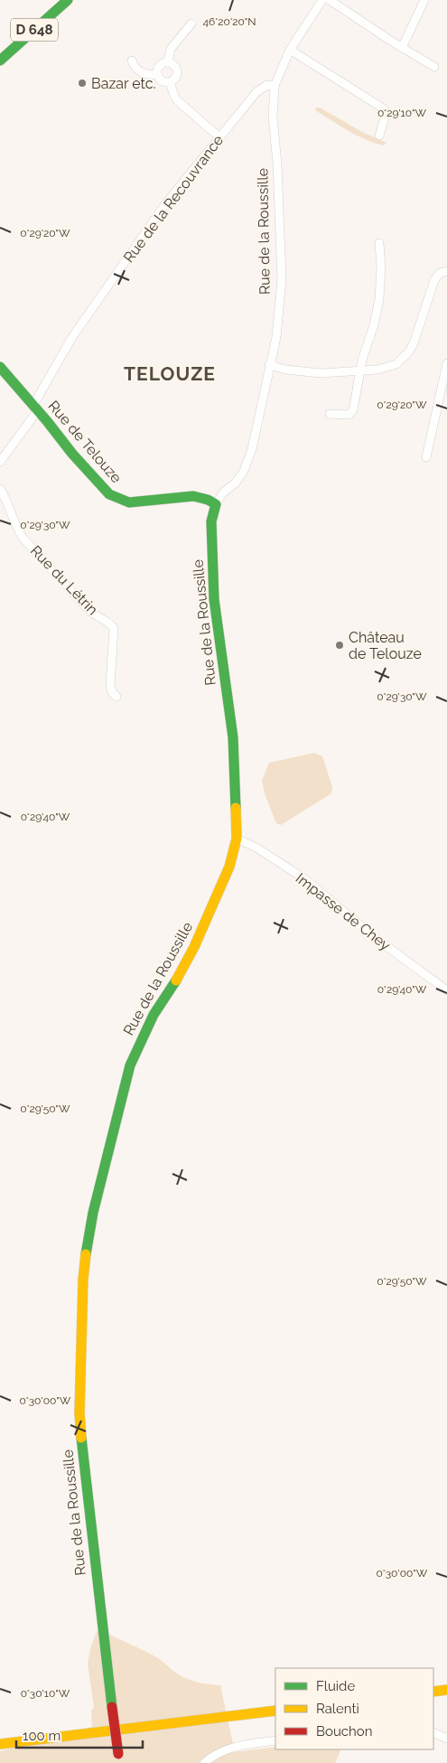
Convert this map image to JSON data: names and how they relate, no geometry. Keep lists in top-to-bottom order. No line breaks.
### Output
{"streets":{"street":["D 648","Rue de la Recouvrance","Rue de la Roussille","Rue de Telouze","Rue du Létrin","Impasse de Chey"]},"crossings":[["Rue de la Recouvrance","Rue de la Roussille"],["Rue de la Recouvrance","Rue de Telouze"],["Rue de la Roussille","Rue de Telouze"],["Rue de la Roussille","Impasse de Chey"]],"districts":["TELOUZE"],"places":["Bazar etc.","Château de Telouze"],"legend":["Fluide","Ralenti","Bouchon"],"scale_bar":"100 m","coordinates":["46°20'20\"N","0°29'10\"W","0°29'20\"W","0°29'30\"W","0°29'40\"W","0°29'50\"W","0°30'00\"W","0°30'10\"W"]}
